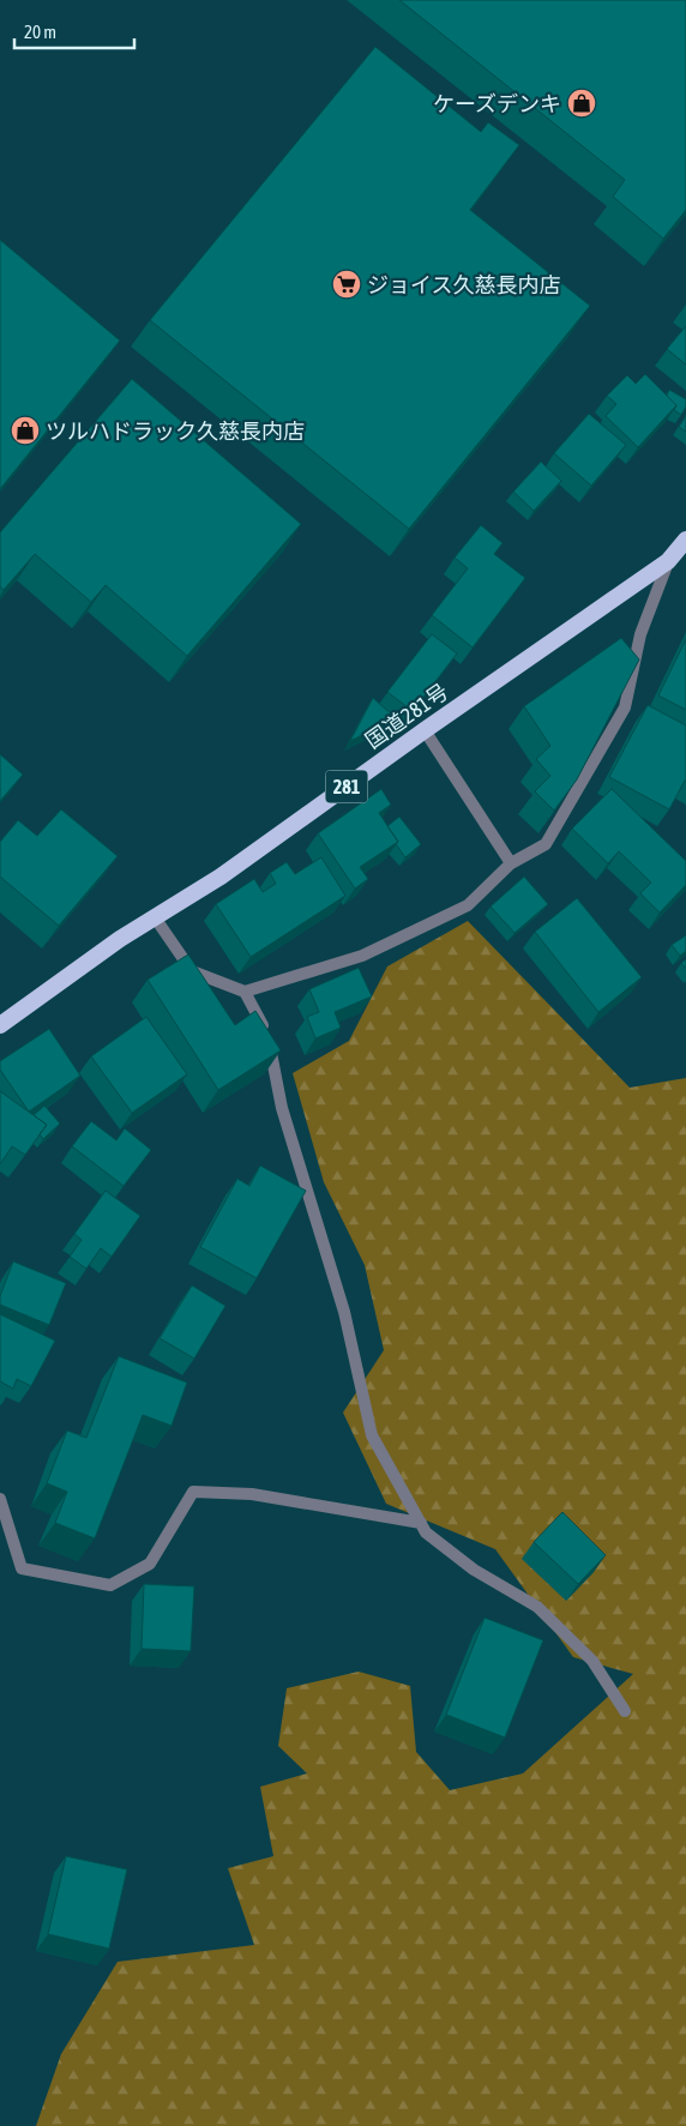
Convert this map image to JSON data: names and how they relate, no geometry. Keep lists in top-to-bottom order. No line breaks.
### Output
{"streets":{"highway":["国道281号","281"]},"places":{"shop":["ケーズデンキ","ツルハドラック久慈長内店"],"supermarket":["ジョイス久慈長内店"]},"scale_bar":"20 m"}
